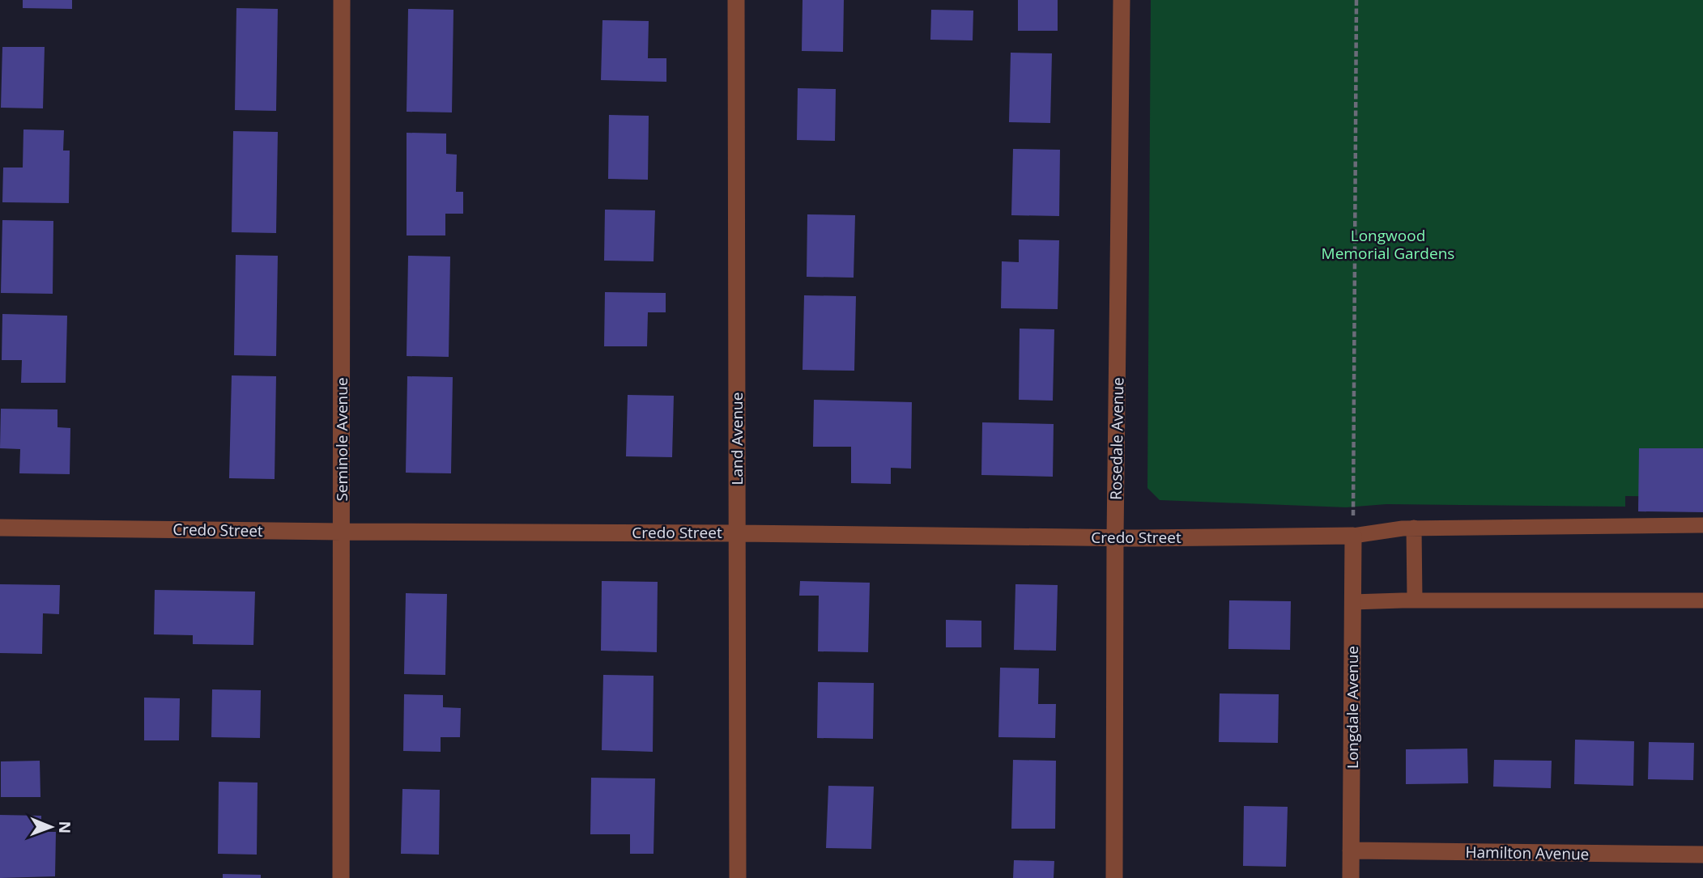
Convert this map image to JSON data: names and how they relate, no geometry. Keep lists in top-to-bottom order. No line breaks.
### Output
{"streets":{"street":["Land Avenue","Rosedale Avenue","Seminole Avenue","Credo Street","Longdale Avenue","Hamilton Avenue"]},"crossings":[["Land Avenue","Credo Street"],["Rosedale Avenue","Credo Street"],["Seminole Avenue","Credo Street"],["Credo Street","Longdale Avenue"],["Longdale Avenue","Hamilton Avenue"]],"parks":["Longwood Memorial Gardens"],"north":"right"}
